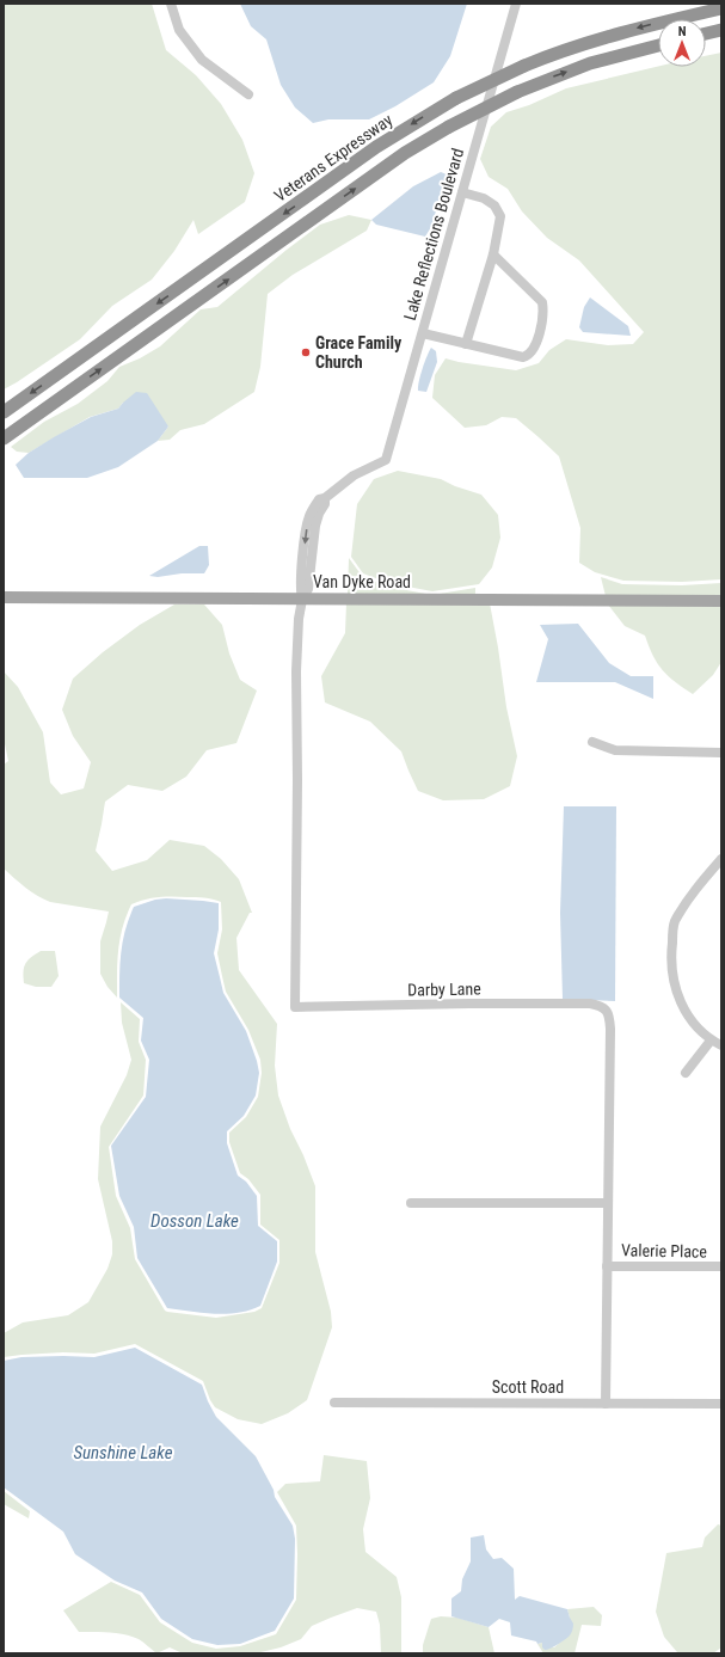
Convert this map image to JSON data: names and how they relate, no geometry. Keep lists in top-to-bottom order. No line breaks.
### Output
{"streets":{"highway":["Veterans Expressway"],"main road":["Van Dyke Road"],"street":["Lake Reflections Boulevard","Darby Lane","Valerie Place","Scott Road"]},"crossings":[["Lake Reflections Boulevard","Van Dyke Road"],["Lake Reflections Boulevard","Darby Lane"],["Van Dyke Road","Darby Lane"],["Darby Lane","Valerie Place"],["Darby Lane","Scott Road"]],"water":["Dosson Lake","Sunshine Lake"],"places":["Grace Family Church"],"north":"top"}
